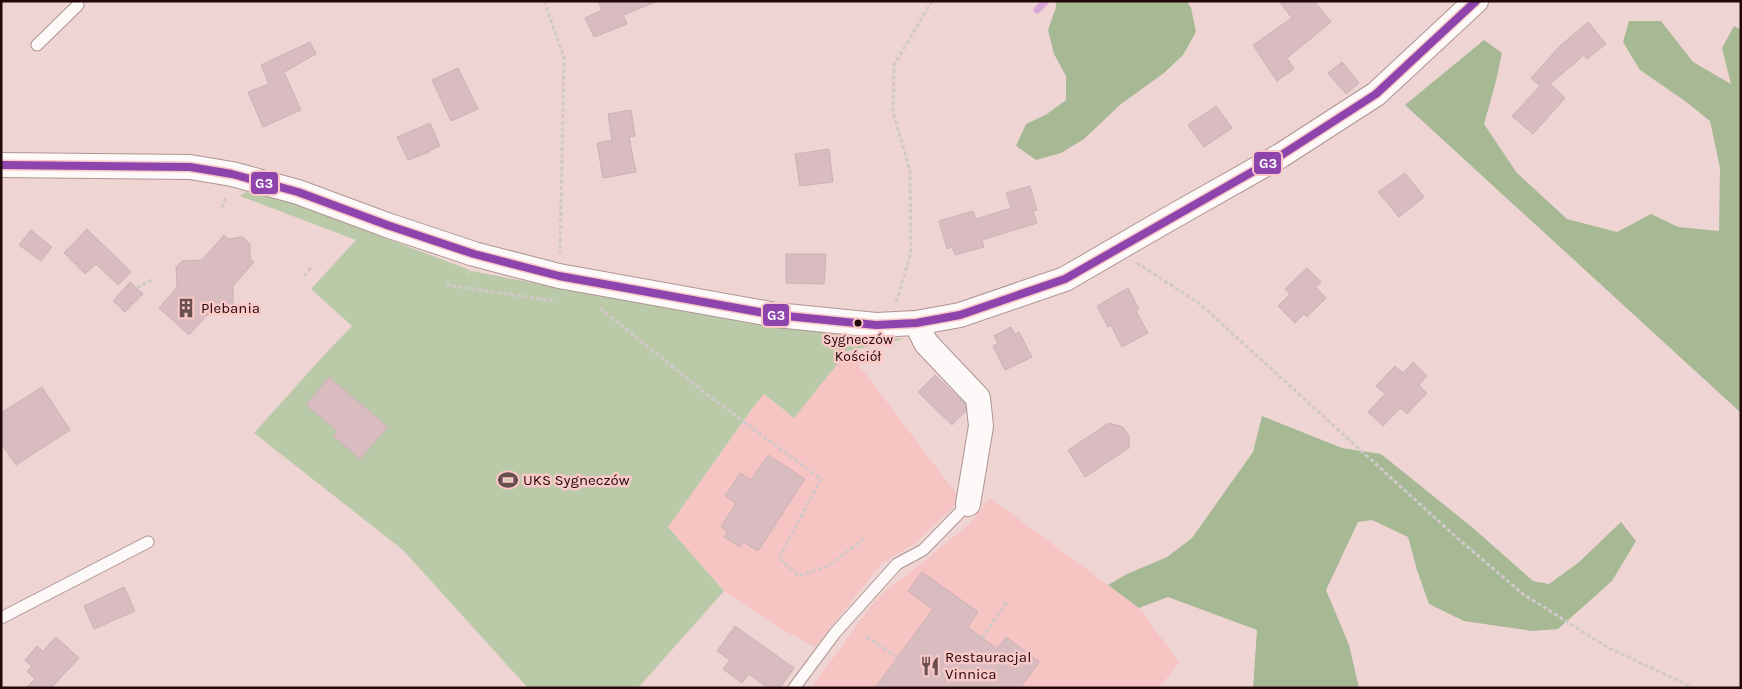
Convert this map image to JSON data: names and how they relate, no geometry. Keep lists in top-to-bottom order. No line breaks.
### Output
{"places":{"building":["Plebania"],"other":["Sygneczów Kościół"],"sports":["UKS Sygneczów"],"restaurant":["Restauracjal Vinnica"]},"lines":["transit line G3"]}
